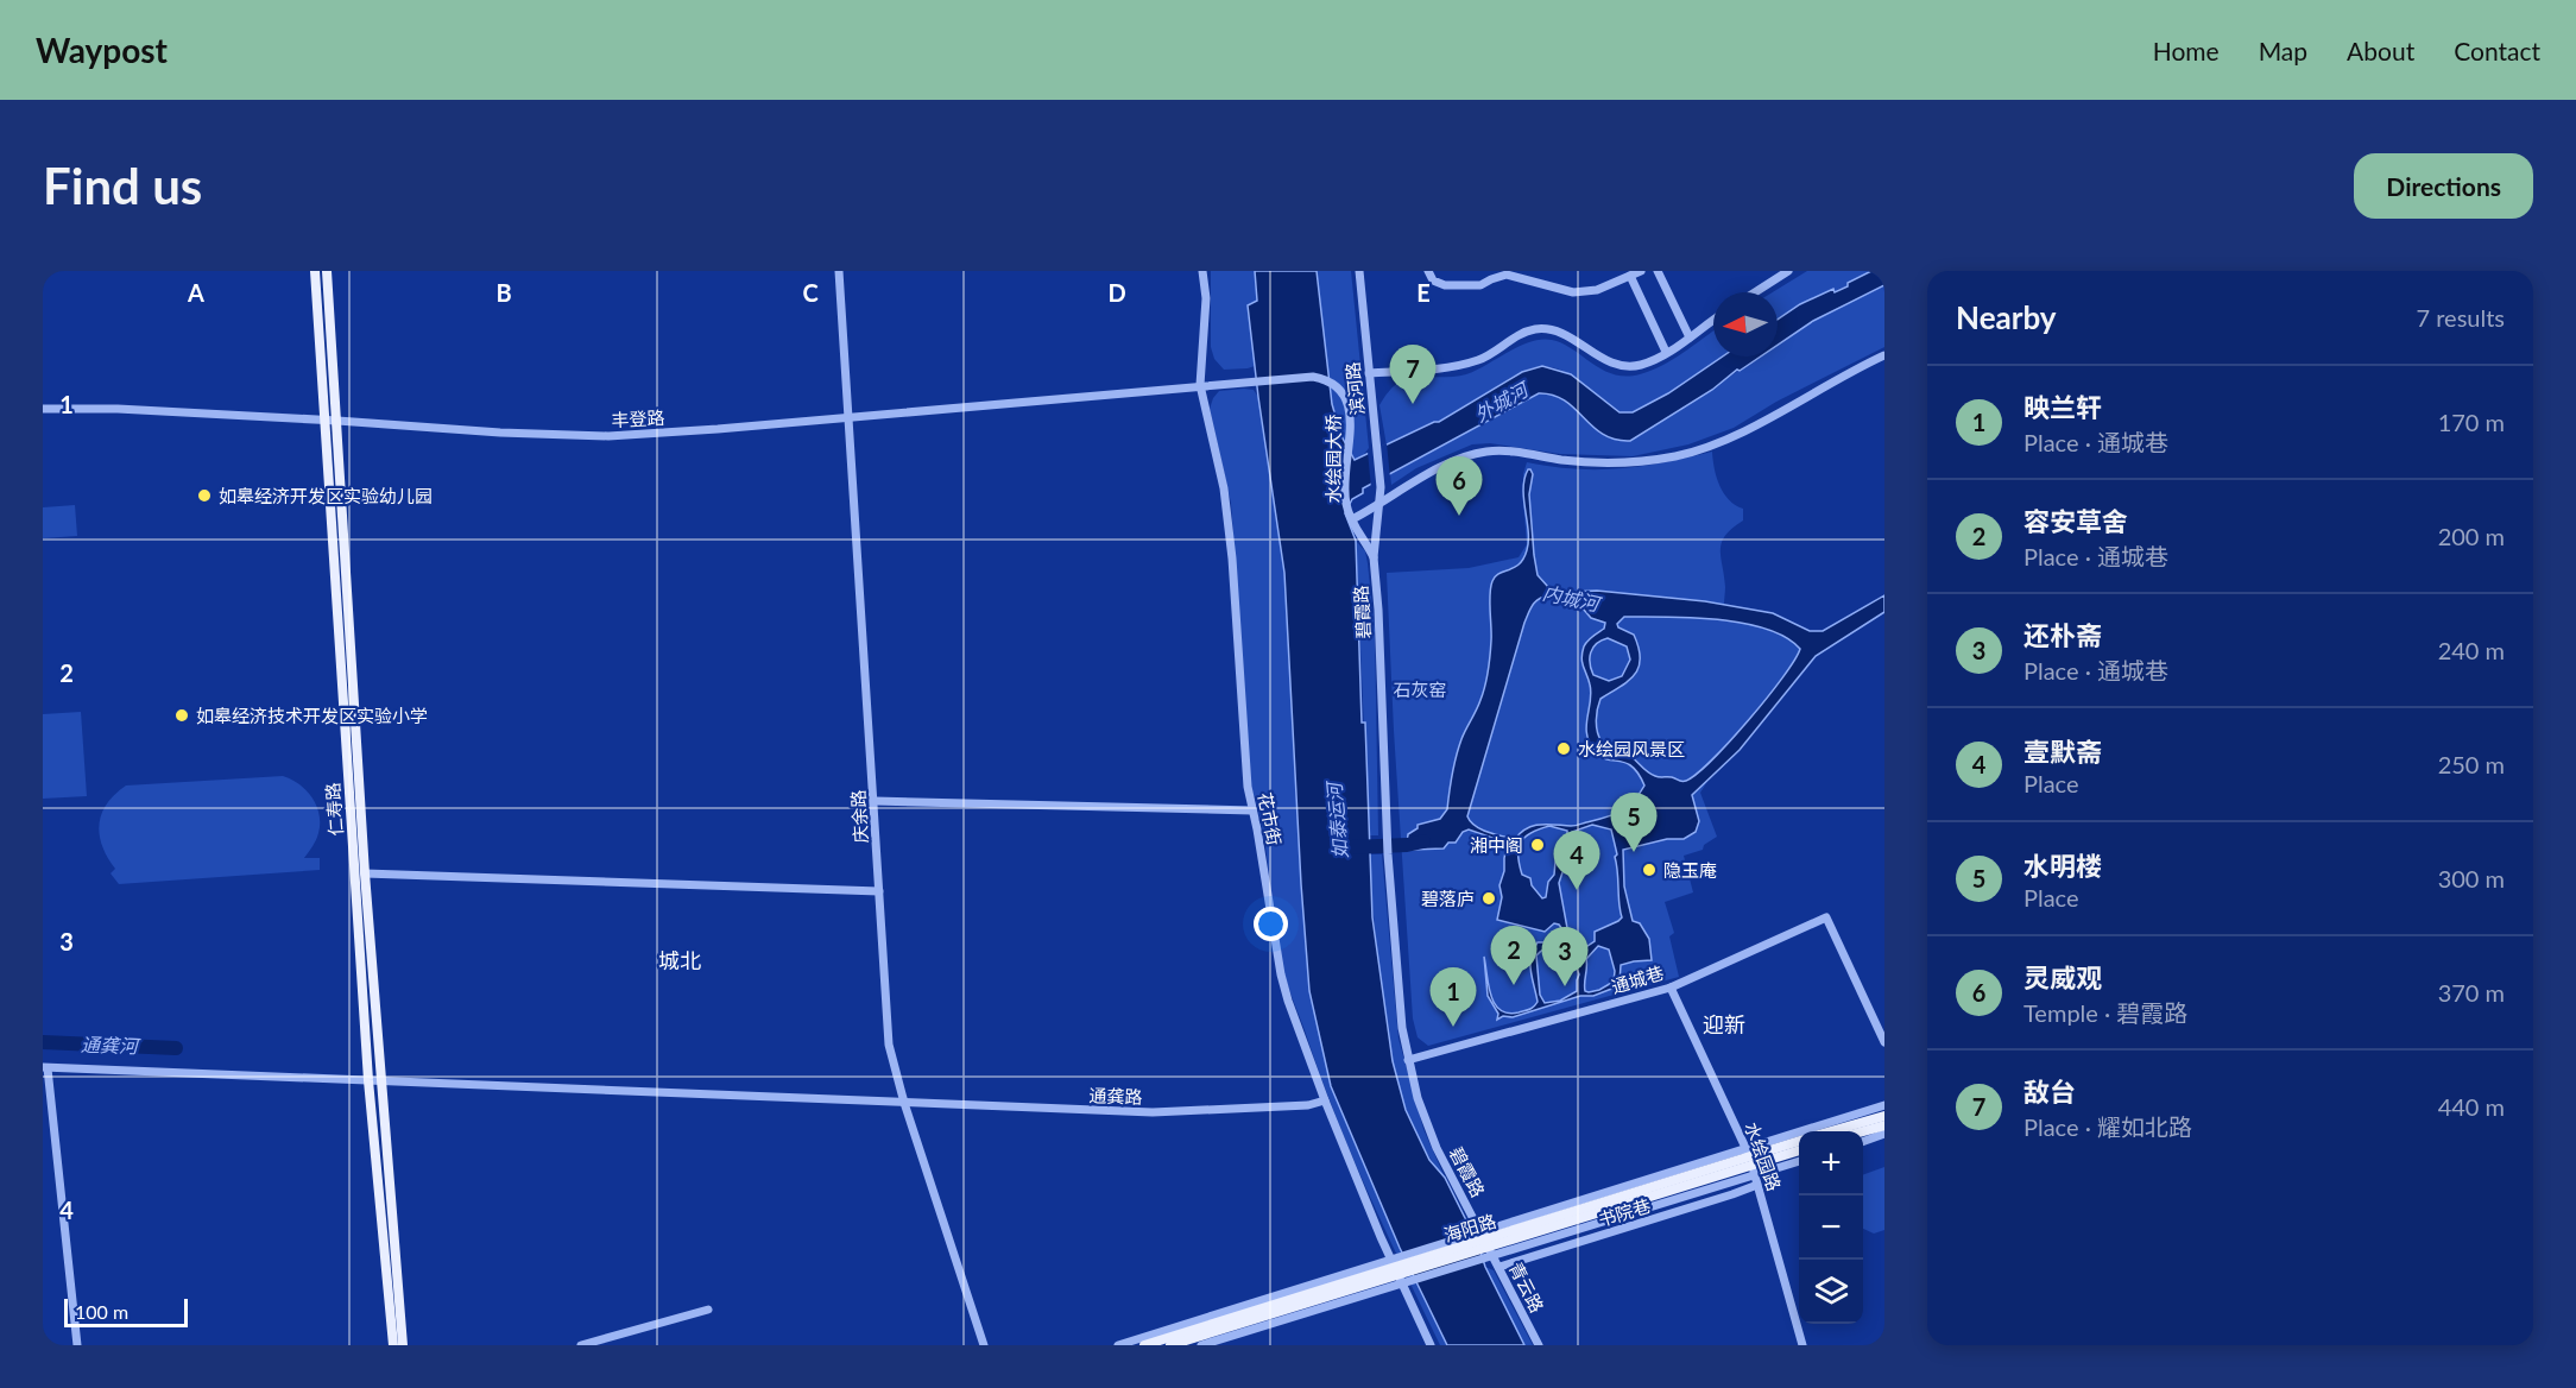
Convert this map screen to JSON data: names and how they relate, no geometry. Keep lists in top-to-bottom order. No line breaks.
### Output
{"streets":{"main road":["仁寿路","海阳路"],"street":["滨河路","丰登路","水绘园大桥","碧霞路","庆余路","花市街","通城巷","通龚路","水绘园路","书院巷","青云路"]},"crossings":[["滨河路","碧霞路"],["丰登路","水绘园大桥"],["丰登路","仁寿路"],["丰登路","庆余路"],["丰登路","花市街"],["碧霞路","通城巷"],["碧霞路","青云路"],["仁寿路","通龚路"],["庆余路","通龚路"],["花市街","通龚路"],["通城巷","水绘园路"],["水绘园路","书院巷"],["水绘园路","海阳路"],["书院巷","海阳路"],["书院巷","青云路"]],"districts":["城北","迎新"],"water":["外城河","内城河","如泰运河","通龚河"],"parks":["石灰窑"],"places":["如皋经济开发区实验幼儿园","如皋经济技术开发区实验小学","水绘园风景区","湘中阁","隐玉庵","碧落庐"],"scale_bar":"100 m","north":"left","page":{"header":"Waypost","nav":["Home","Map","About","Contact"],"buttons":"Directions","title":"Find us","heading":["Nearby","7 results"],"pins":["7","6","5","4","2","3","1"],"list":[{"mark":"1","name":"映兰轩","note":"Place · 通城巷","value":"170 m"},{"mark":"2","name":"容安草舍","note":"Place · 通城巷","value":"200 m"},{"mark":"3","name":"还朴斋","note":"Place · 通城巷","value":"240 m"},{"mark":"4","name":"壹默斋","note":"Place","value":"250 m"},{"mark":"5","name":"水明楼","note":"Place","value":"300 m"},{"mark":"6","name":"灵威观","note":"Temple · 碧霞路","value":"370 m"},{"mark":"7","name":"敌台","note":"Place · 耀如北路","value":"440 m"}],"map_buttons":["+","−"],"scale":"100 m"},"grid":{"columns":["A","B","C","D","E"],"rows":["1","2","3","4"]}}
